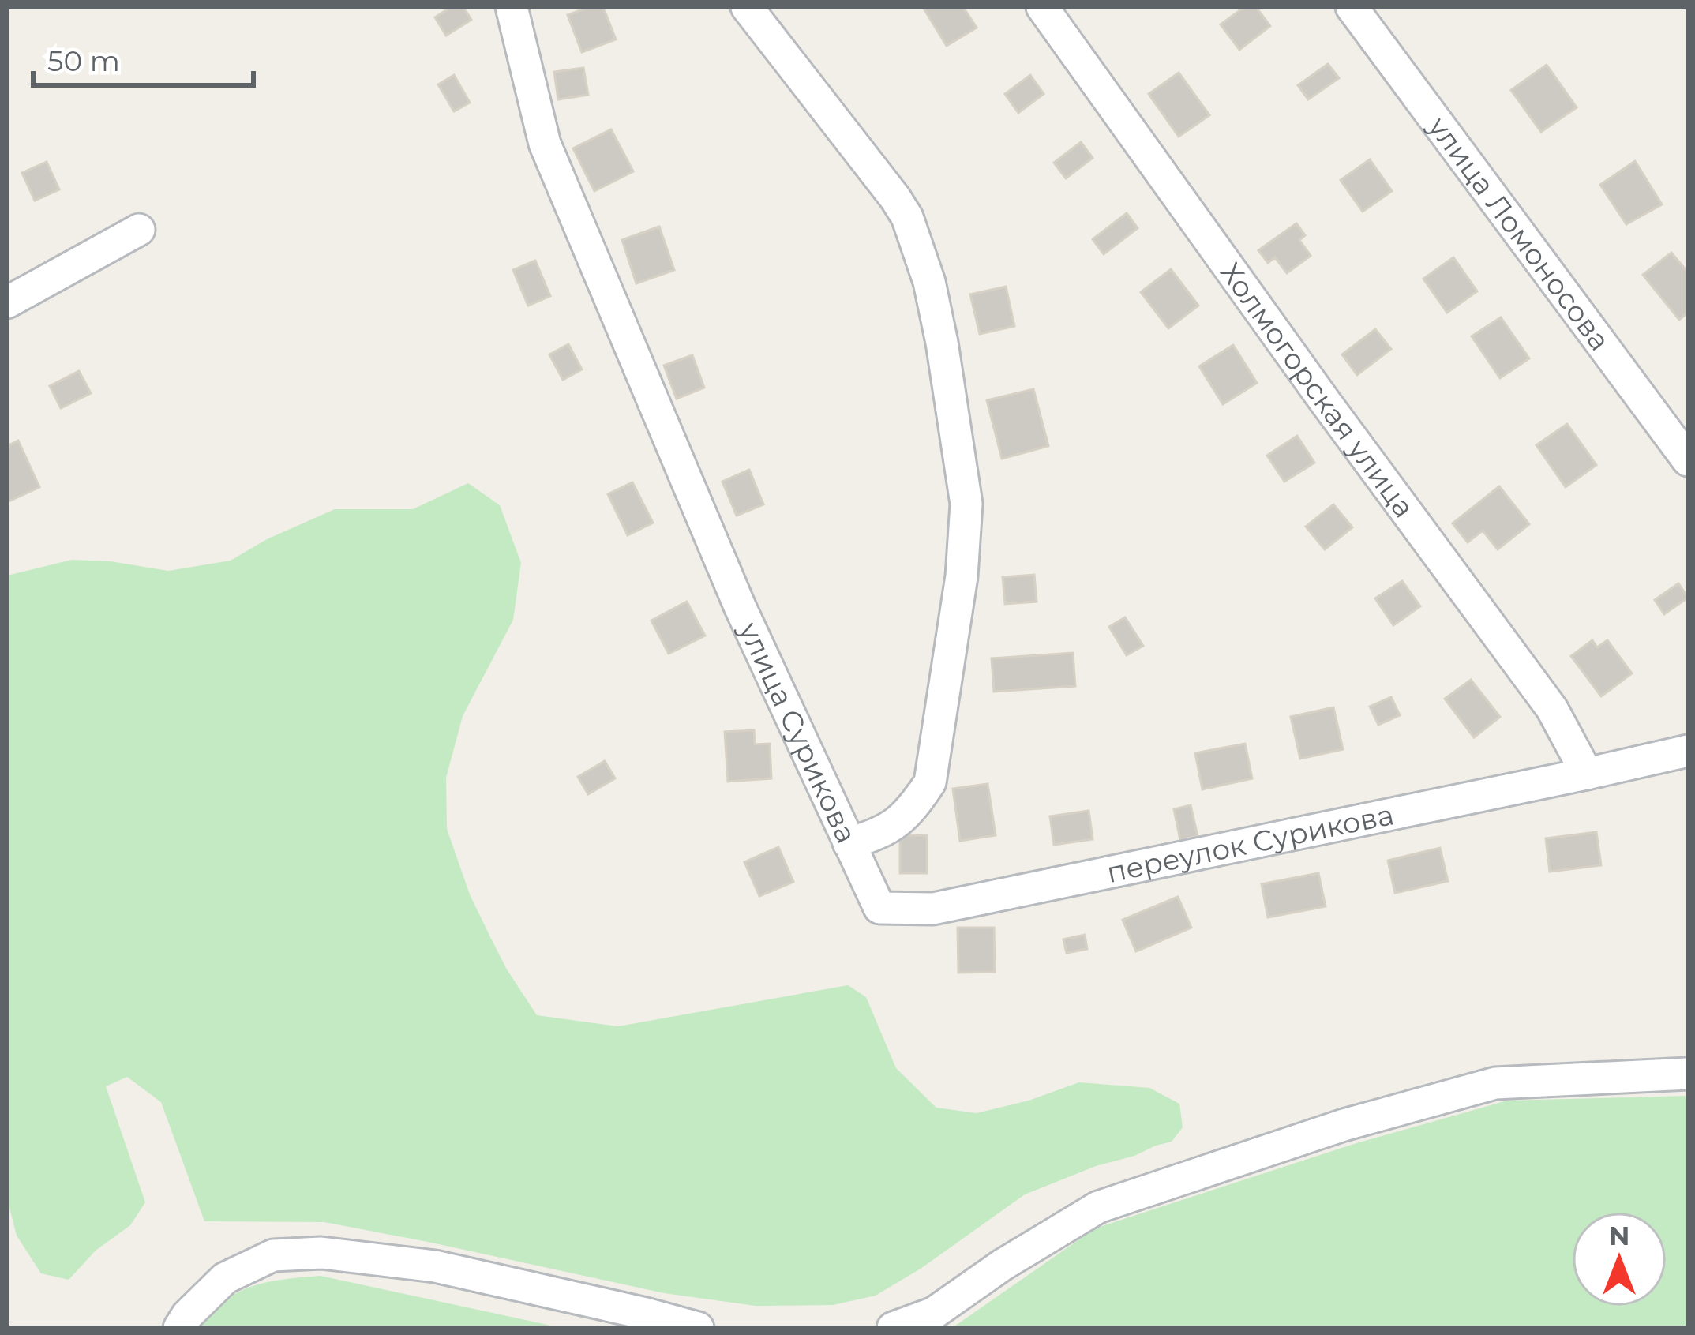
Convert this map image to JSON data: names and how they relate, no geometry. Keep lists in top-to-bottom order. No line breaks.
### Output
{"streets":{"street":["улица Ломоносова","Холмогорская улица","улица Сурикова","переулок Сурикова"]},"crossings":[["Холмогорская улица","переулок Сурикова"],["улица Сурикова","переулок Сурикова"]],"scale_bar":"50 m","north":"top"}
